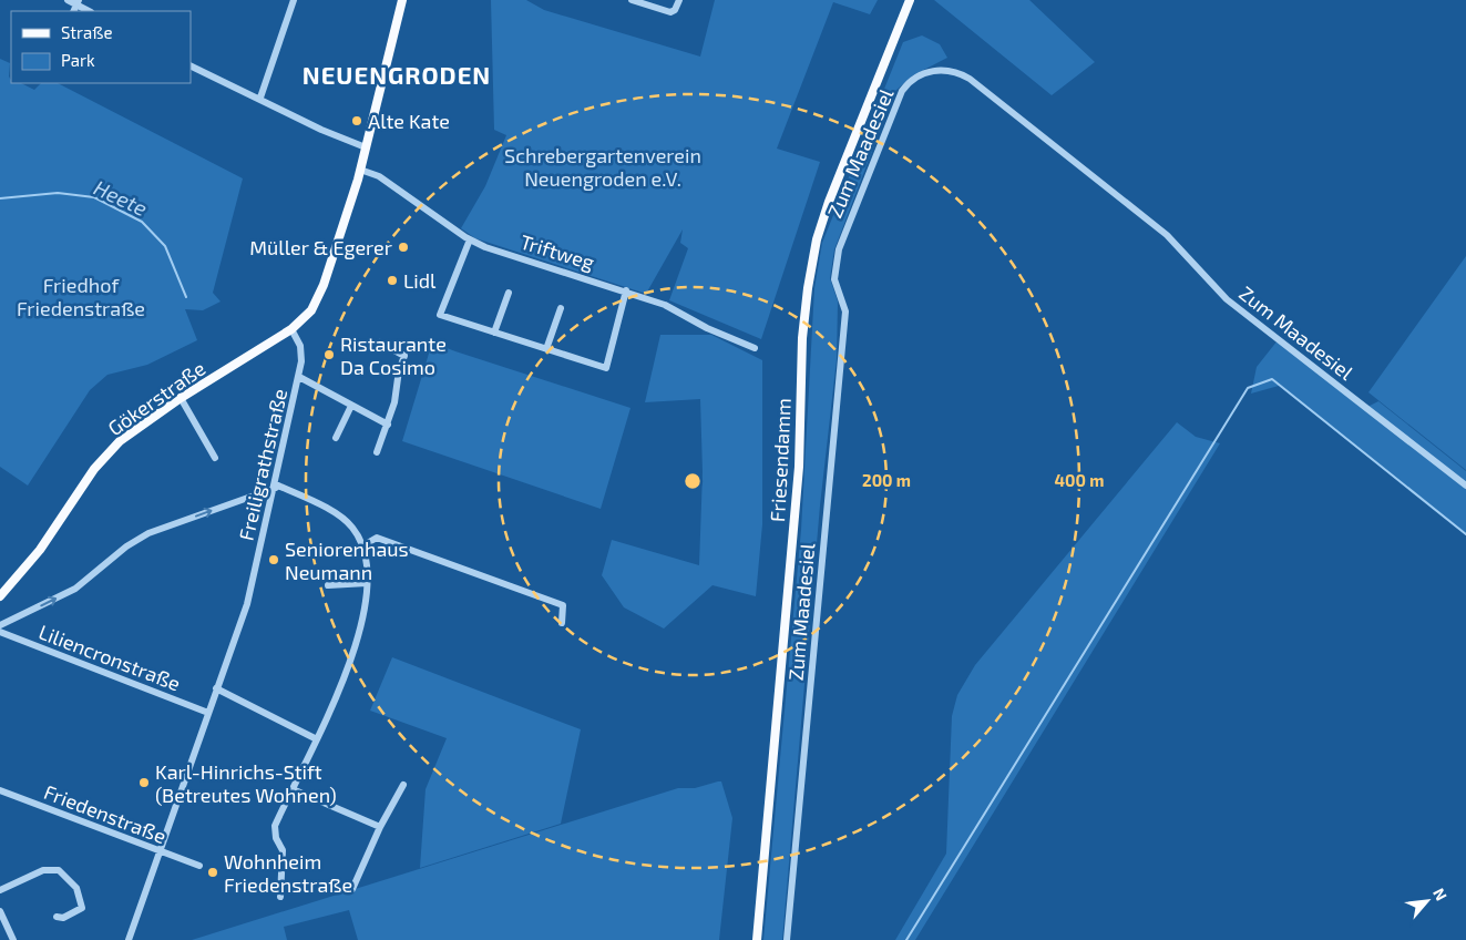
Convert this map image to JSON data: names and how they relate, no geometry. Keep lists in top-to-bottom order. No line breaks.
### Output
{"streets":{"main road":["Gökerstraße","Friesendamm"],"street":["Zum Maadesiel","Triftweg","Freiligrathstraße","Liliencronstraße","Friedenstraße"]},"crossings":[["Gökerstraße","Freiligrathstraße"],["Freiligrathstraße","Liliencronstraße"],["Freiligrathstraße","Friedenstraße"]],"districts":["NEUENGRODEN"],"water":["Heete"],"parks":["Schrebergartenverein Neuengroden e.V.","Friedhof Friedenstraße"],"places":["Alte Kate","Müller & Egerer","Lidl","Ristaurante Da Cosimo","Seniorenhaus Neumann","Karl-Hinrichs-Stift (Betreutes Wohnen)","Wohnheim Friedenstraße"],"legend":["Straße","Park"],"north":"top right","rings":["200 m","400 m"]}
